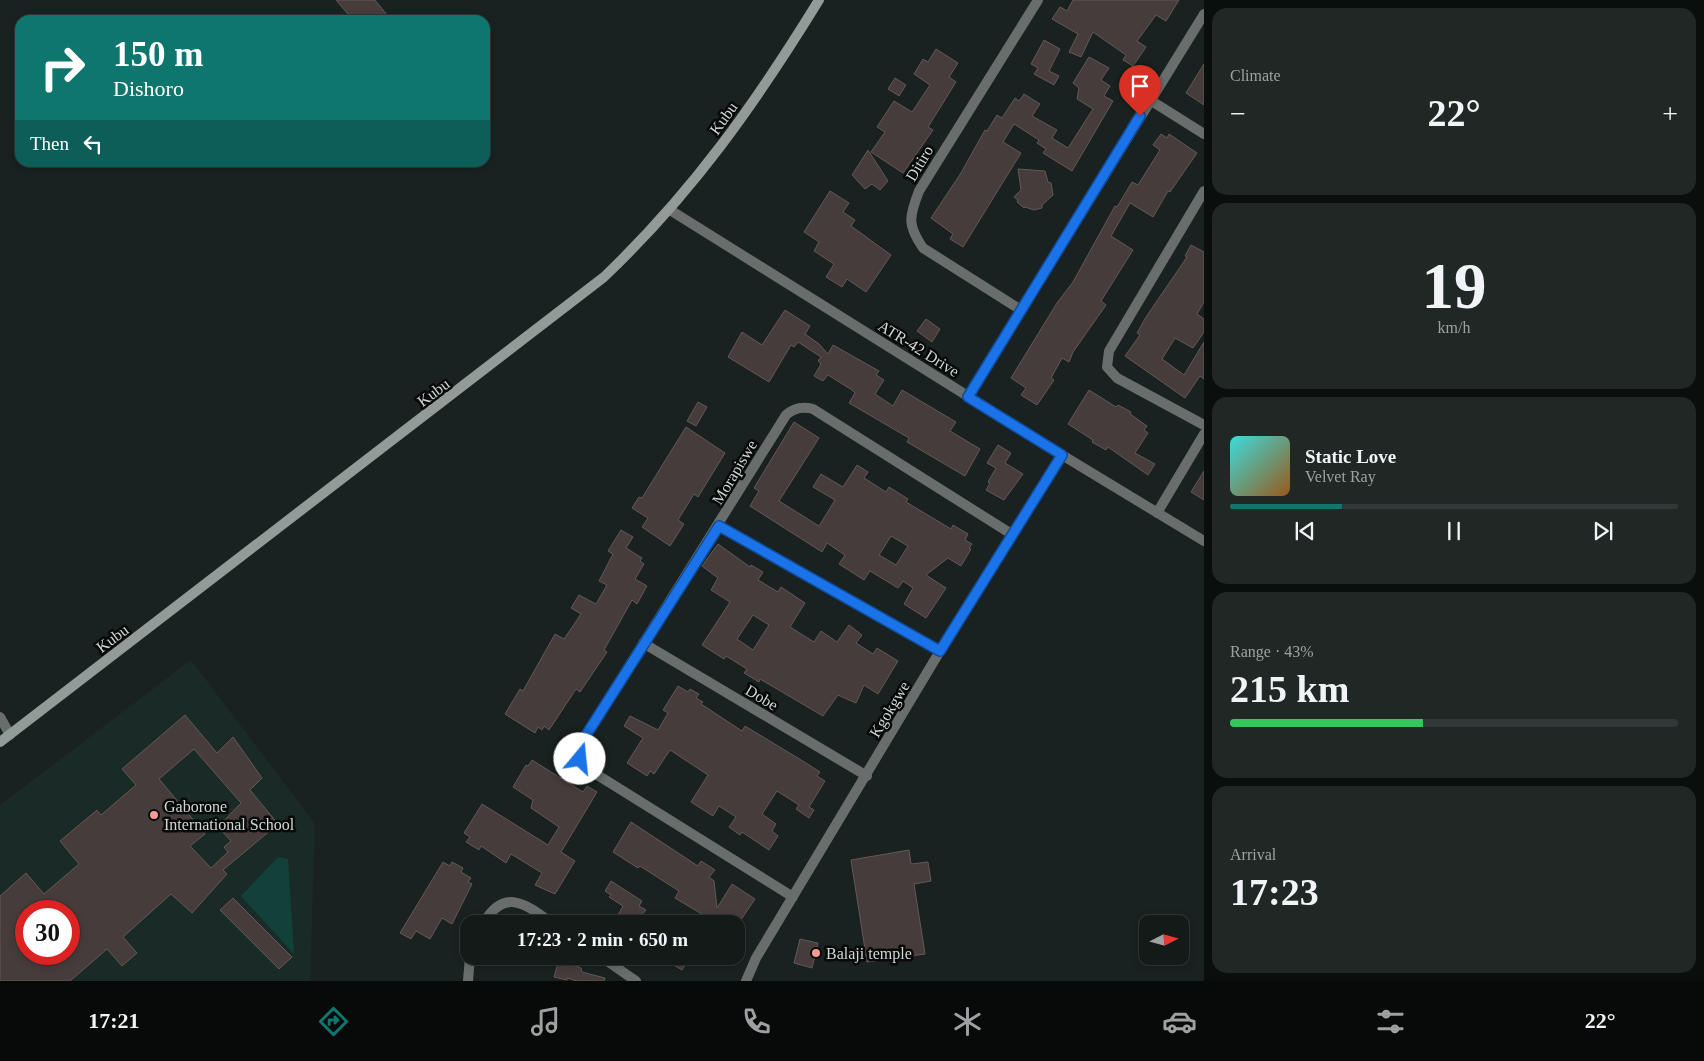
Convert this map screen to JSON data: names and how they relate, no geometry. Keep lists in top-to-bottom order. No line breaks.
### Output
{"streets":{"main road":["Kubu"],"street":["Ditiro","ATR-42 Drive","Morapiswe","Dobe","Kgokgwe"]},"crossings":[["Kubu","ATR-42 Drive"],["ATR-42 Drive","Kgokgwe"],["Morapiswe","Dobe"],["Morapiswe","Kgokgwe"],["Dobe","Kgokgwe"]],"places":["Gaborone International School","Balaji temple"],"north":"right","page":{"tile":["Climate",["19","km/h"],["Range · 43%","215 km"],["Arrival","17:23"]],"turn":["150 m","Dishoro"],"heat":["−","22°","+"],"then":"Then","song":["Static Love","Velvet Ray"],"limit":"30","trip":"17:23 · 2 min · 650 m","tabs":["17:21","22°"]}}
